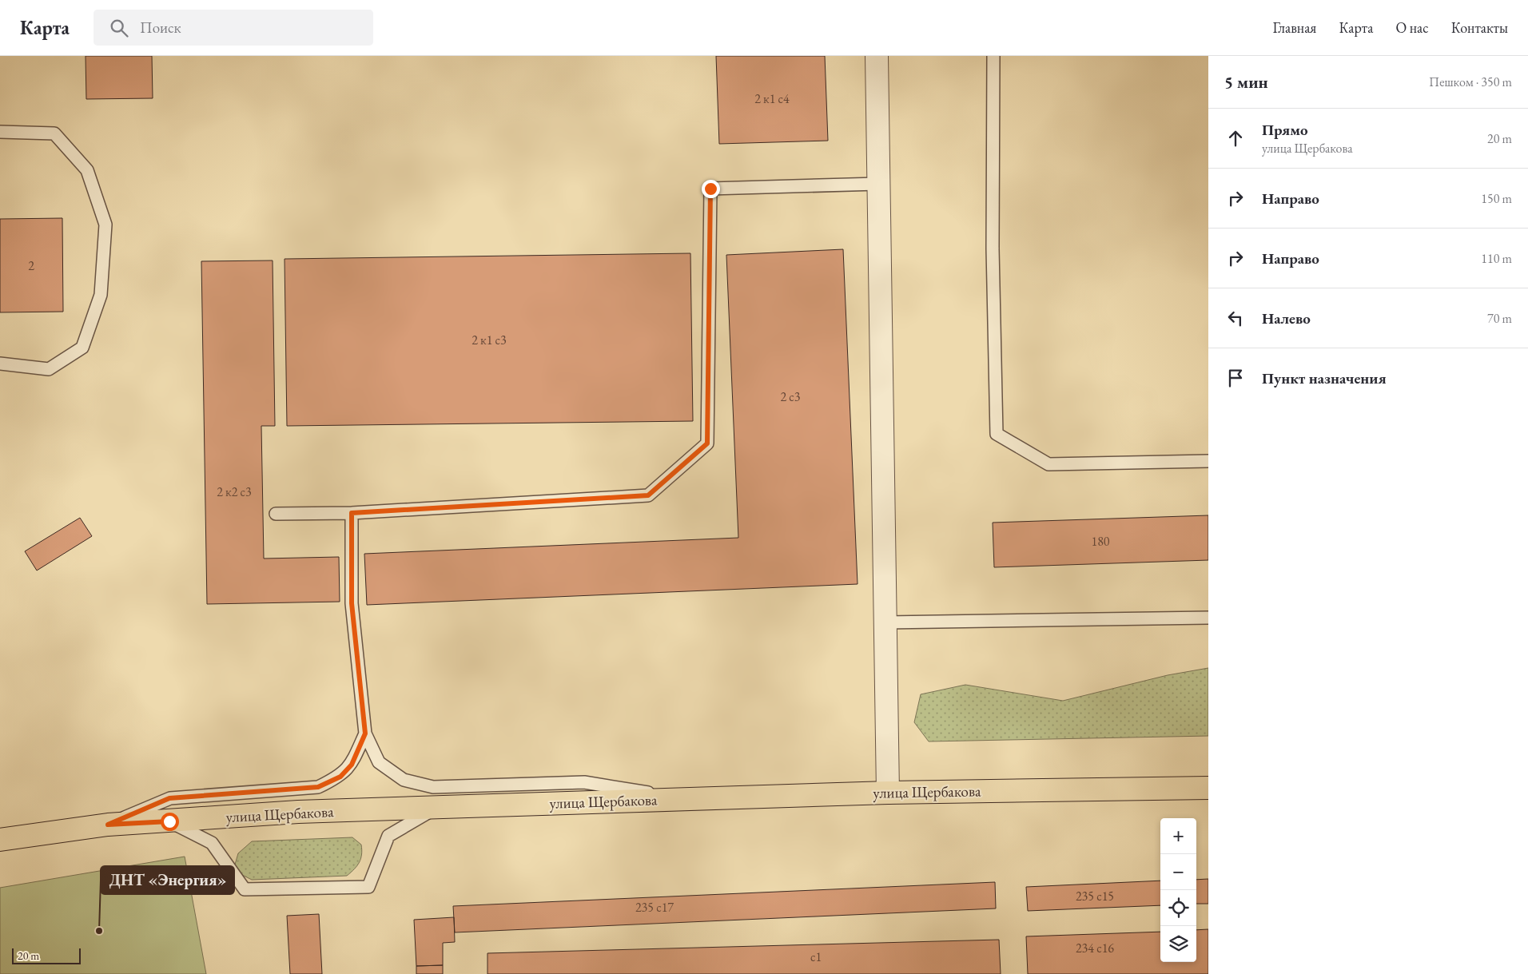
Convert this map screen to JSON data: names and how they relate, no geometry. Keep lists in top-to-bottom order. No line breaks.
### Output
{"streets":{"main road":["улица Щербакова"]},"places":["ДНТ «Энергия»"],"house_numbers":["2 к1 с4","2","2 к1 с3","2 с3","2 к2 с3","180","235 с15","235 с17","234 с16","с1"],"scale_bar":"20 m","page":{"header":"Карта","search":"Поиск","nav":["Главная","Карта","О нас","Контакты"],"heading":["5 мин","Пешком · 350 m"],"list":[["Прямо","улица Щербакова","20 m"],["Направо","150 m"],["Направо","110 m"],["Налево","70 m"],"Пункт назначения"],"map_buttons":["+","−"],"scale":"20 m"}}
